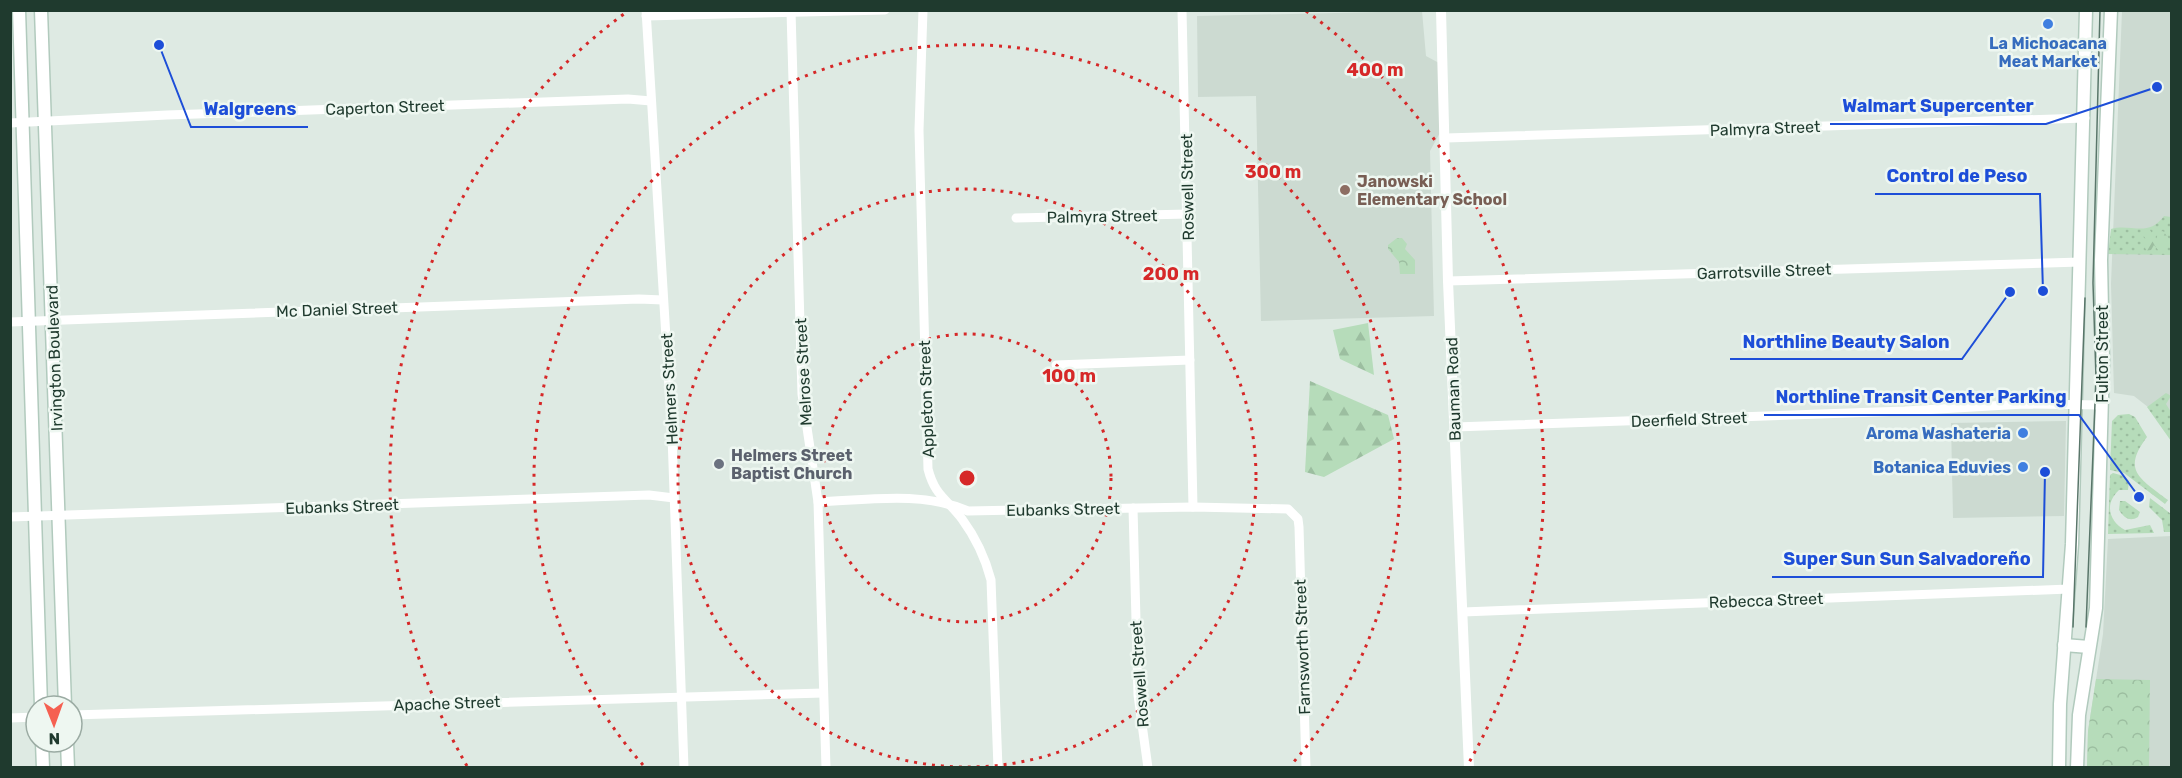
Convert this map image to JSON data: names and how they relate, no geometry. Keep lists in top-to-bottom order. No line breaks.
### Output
{"streets":{"main road":["Fulton Street","Irvington Boulevard"],"street":["Caperton Street","Palmyra Street","Roswell Street","Garrotsville Street","Mc Daniel Street","Melrose Street","Helmers Street","Bauman Road","Appleton Street","Deerfield Street","Eubanks Street","Rebecca Street","Farnsworth Street","Apache Street"]},"crossings":[["Caperton Street","Irvington Boulevard"],["Caperton Street","Helmers Street"],["Palmyra Street","Roswell Street"],["Palmyra Street","Fulton Street"],["Palmyra Street","Bauman Road"],["Roswell Street","Eubanks Street"],["Garrotsville Street","Fulton Street"],["Garrotsville Street","Bauman Road"],["Mc Daniel Street","Irvington Boulevard"],["Mc Daniel Street","Helmers Street"],["Fulton Street","Deerfield Street"],["Fulton Street","Rebecca Street"],["Irvington Boulevard","Eubanks Street"],["Melrose Street","Apache Street"],["Helmers Street","Eubanks Street"],["Helmers Street","Apache Street"],["Bauman Road","Deerfield Street"],["Bauman Road","Rebecca Street"],["Eubanks Street","Farnsworth Street"]],"places":["La Michoacana Meat Market","Walgreens","Walmart Supercenter","Janowski Elementary School","Control de Peso","Northline Beauty Salon","Aroma Washateria","Helmers Street Baptist Church","Botanica Eduvies","Super Sun Sun Salvadoreño","Northline Transit Center Parking"],"north":"bottom","rings":["400 m","300 m","200 m","100 m"]}
